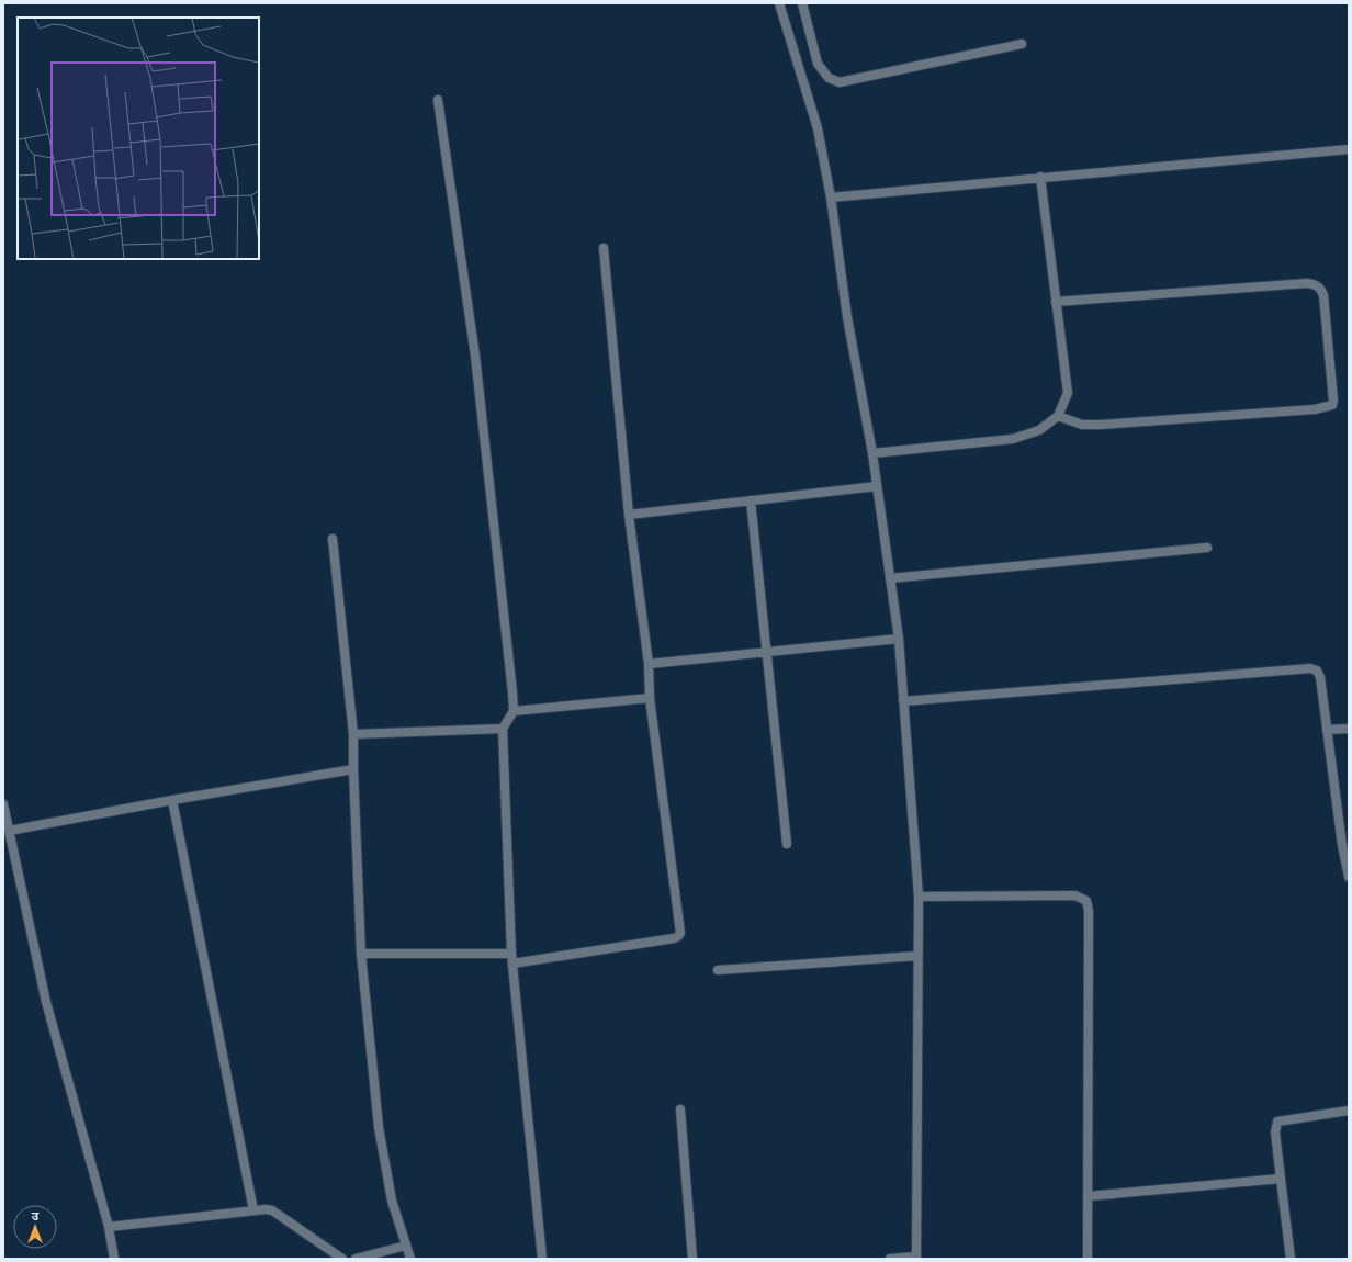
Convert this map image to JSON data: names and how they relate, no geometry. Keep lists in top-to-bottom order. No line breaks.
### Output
{"north":"top"}
